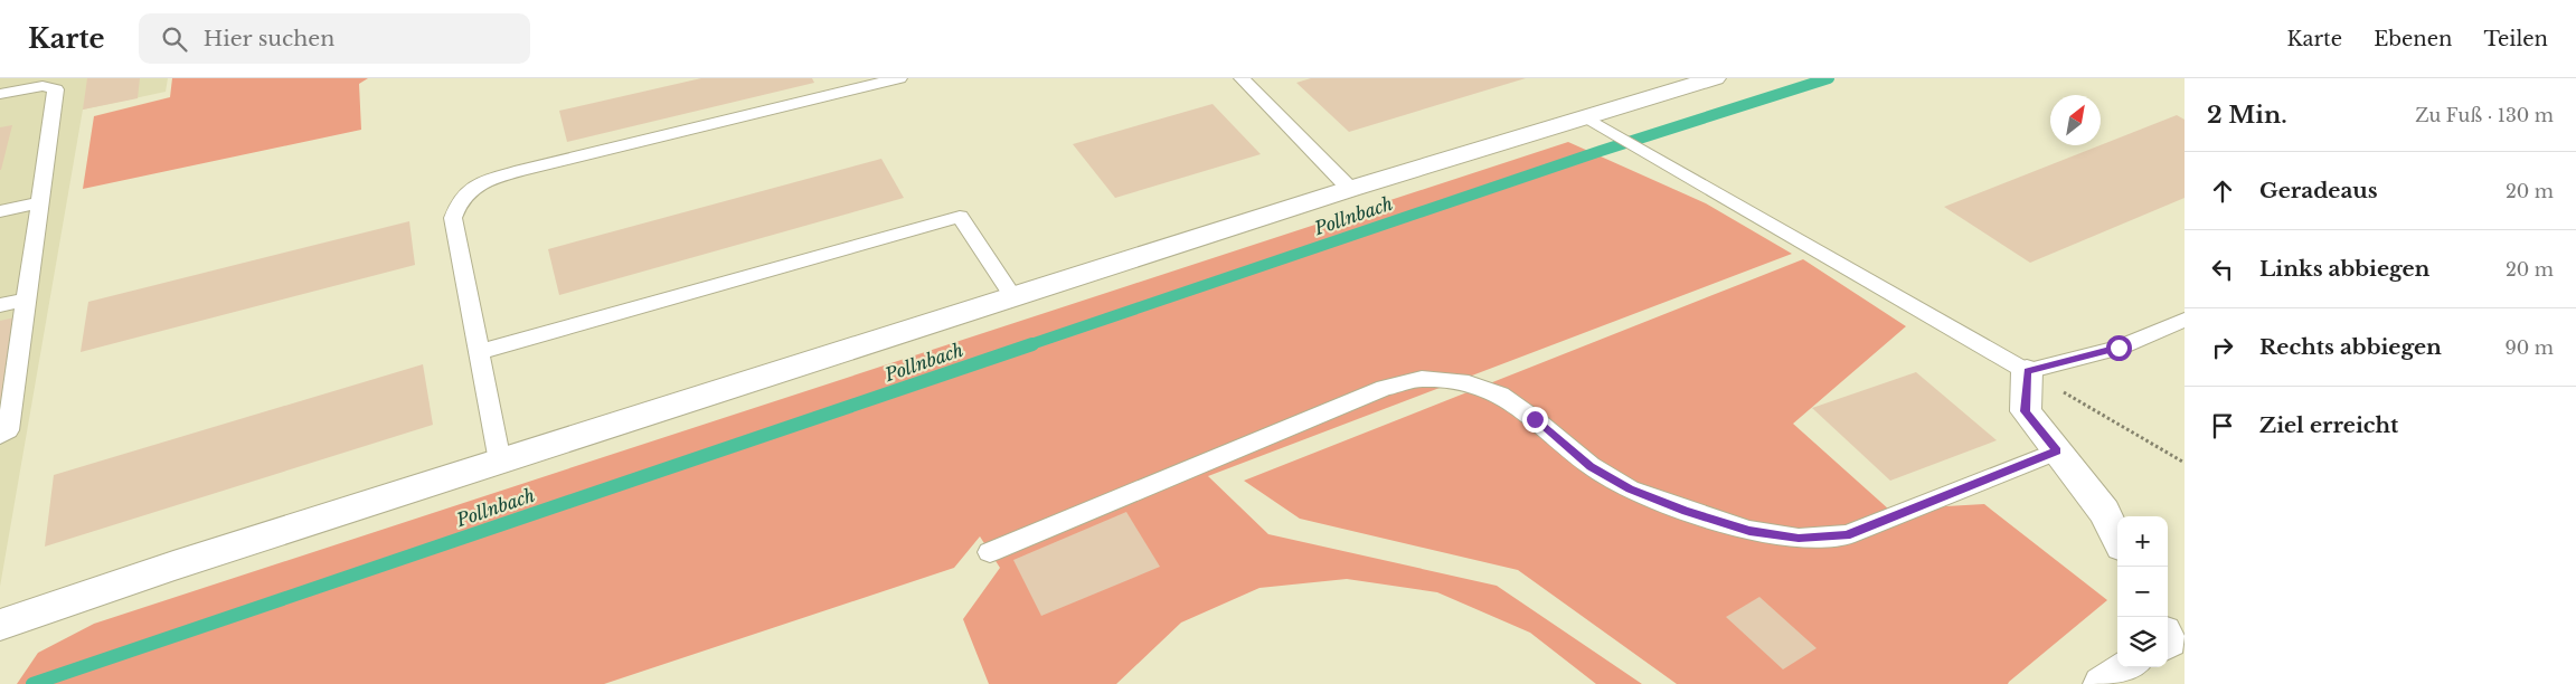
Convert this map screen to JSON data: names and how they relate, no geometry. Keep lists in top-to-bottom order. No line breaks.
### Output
{"water":["Pollnbach"],"north":"top right","page":{"header":"Karte","search":"Hier suchen","nav":["Karte","Ebenen","Teilen"],"heading":["2 Min.","Zu Fuß · 130 m"],"list":[["Geradeaus","20 m"],["Links abbiegen","20 m"],["Rechts abbiegen","90 m"],"Ziel erreicht"],"map_buttons":["+","−"]}}
